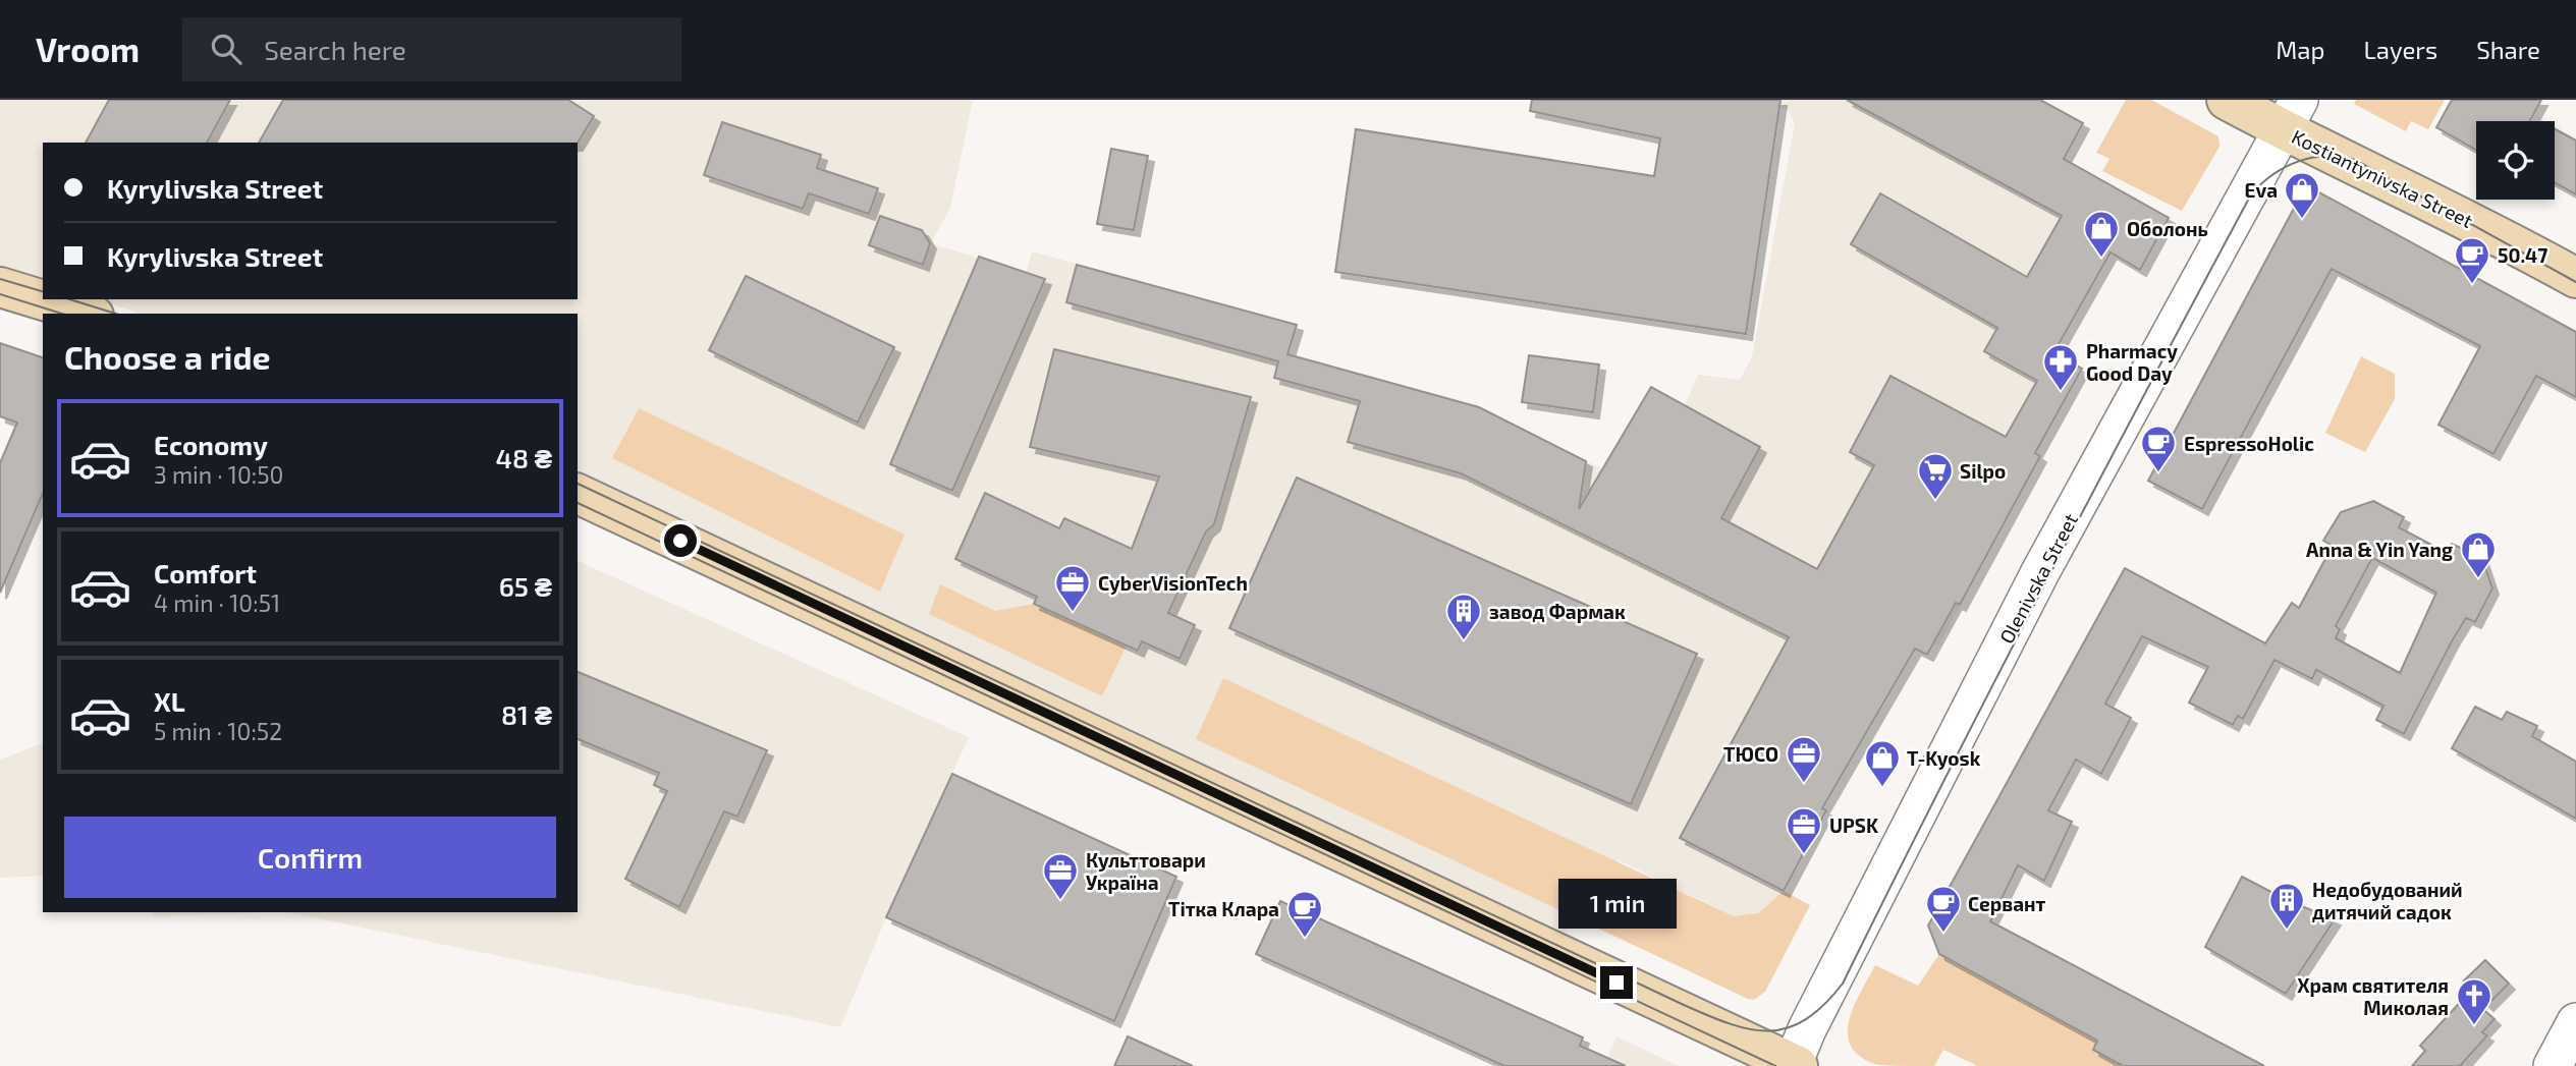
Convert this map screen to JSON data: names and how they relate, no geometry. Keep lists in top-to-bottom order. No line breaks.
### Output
{"streets":{"street":["Kostiantynivska Street","Olenivska Street"]},"crossings":[["Kostiantynivska Street","Olenivska Street"]],"places":{"shop":["Eva","Оболонь","Anna & Yin Yang","T-Kyosk"],"cafe":["50.47","EspressoHolic","Сервант","Тітка Клара"],"pharmacy":["Pharmacy Good Day"],"supermarket":["Silpo"],"office":["CyberVisionTech","ТЮСО","UPSK","Культтовари Україна"],"building":["завод Фармак","Недобудований дитячий садок"],"church":["Храм святителя Миколая"]},"page":{"header":"Vroom","search":"Search here","nav":["Map","Layers","Share"],"banner":["Kyrylivska Street","Kyrylivska Street"],"heading":"Choose a ride","list":[{"name":"Economy","note":"3 min · 10:50","value":"48 ₴"},{"name":"Comfort","note":"4 min · 10:51","value":"65 ₴"},{"name":"XL","note":"5 min · 10:52","value":"81 ₴"}],"buttons":"Confirm","bubble":"1 min"}}
